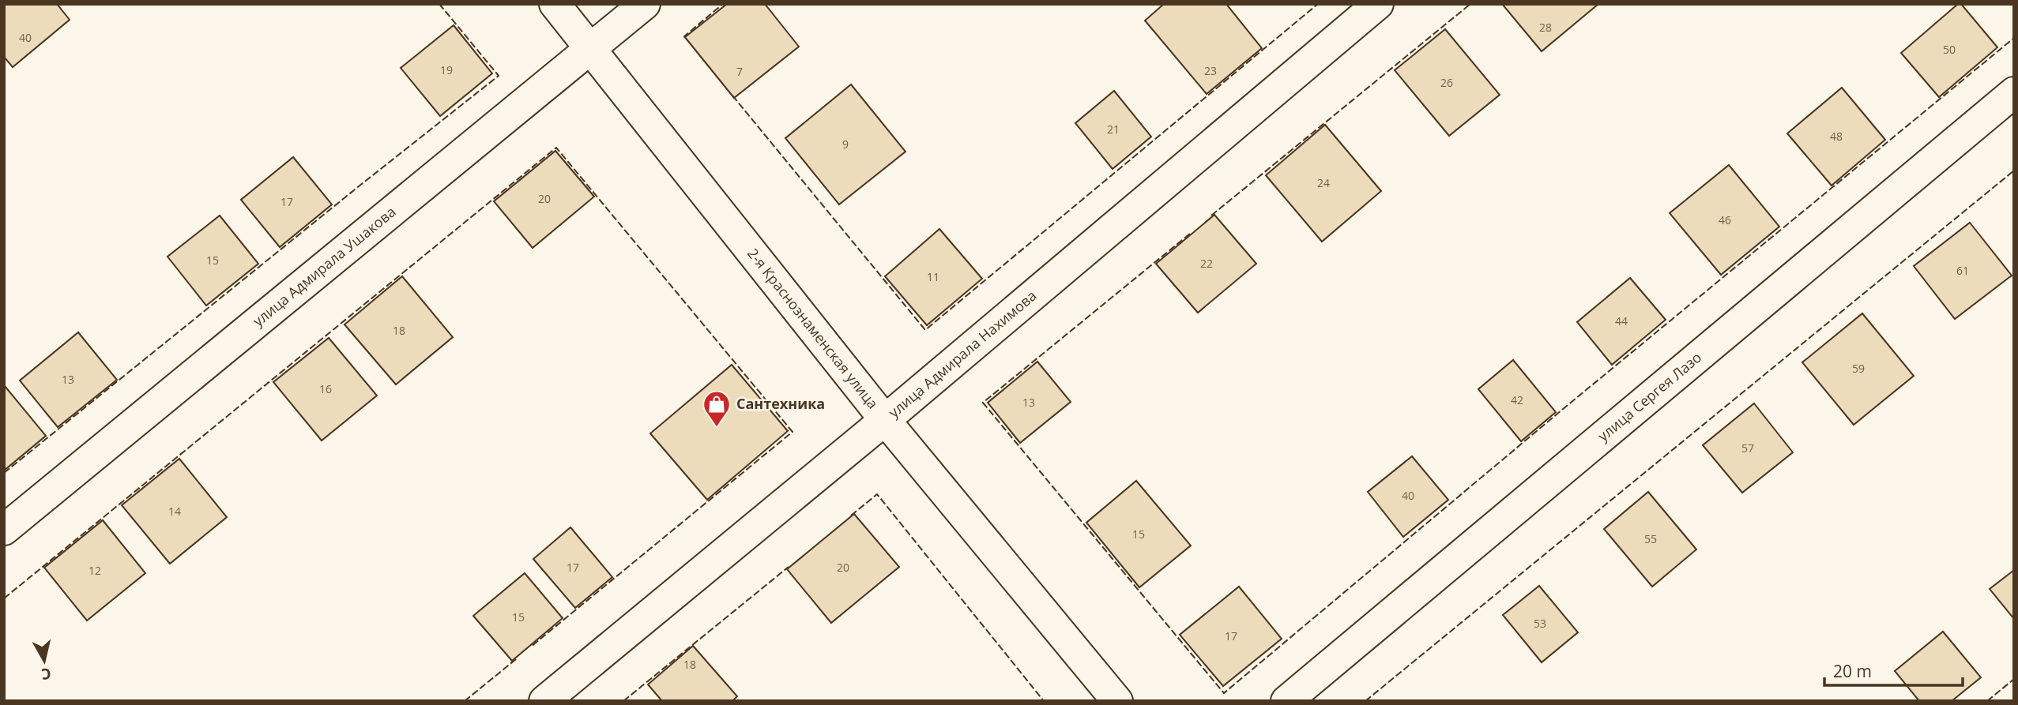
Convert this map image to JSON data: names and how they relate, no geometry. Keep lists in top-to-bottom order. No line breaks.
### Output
{"streets":{"street":["улица Адмирала Ушакова","2-я Краснознаменская улица","улица Адмирала Нахимова","улица Сергея Лазо"]},"crossings":[["улица Адмирала Ушакова","2-я Краснознаменская улица"],["2-я Краснознаменская улица","улица Адмирала Нахимова"]],"places":{"shop":["Сантехника"]},"house_numbers":["28","40","50","19","23","7","26","21","48","9","24","20","17","46","15","22","61","11","44","18","59","13","16","42","13","57","40","14","15","55","17","20","12","15","53","17","18"],"scale_bar":"20 m","north":"bottom"}
